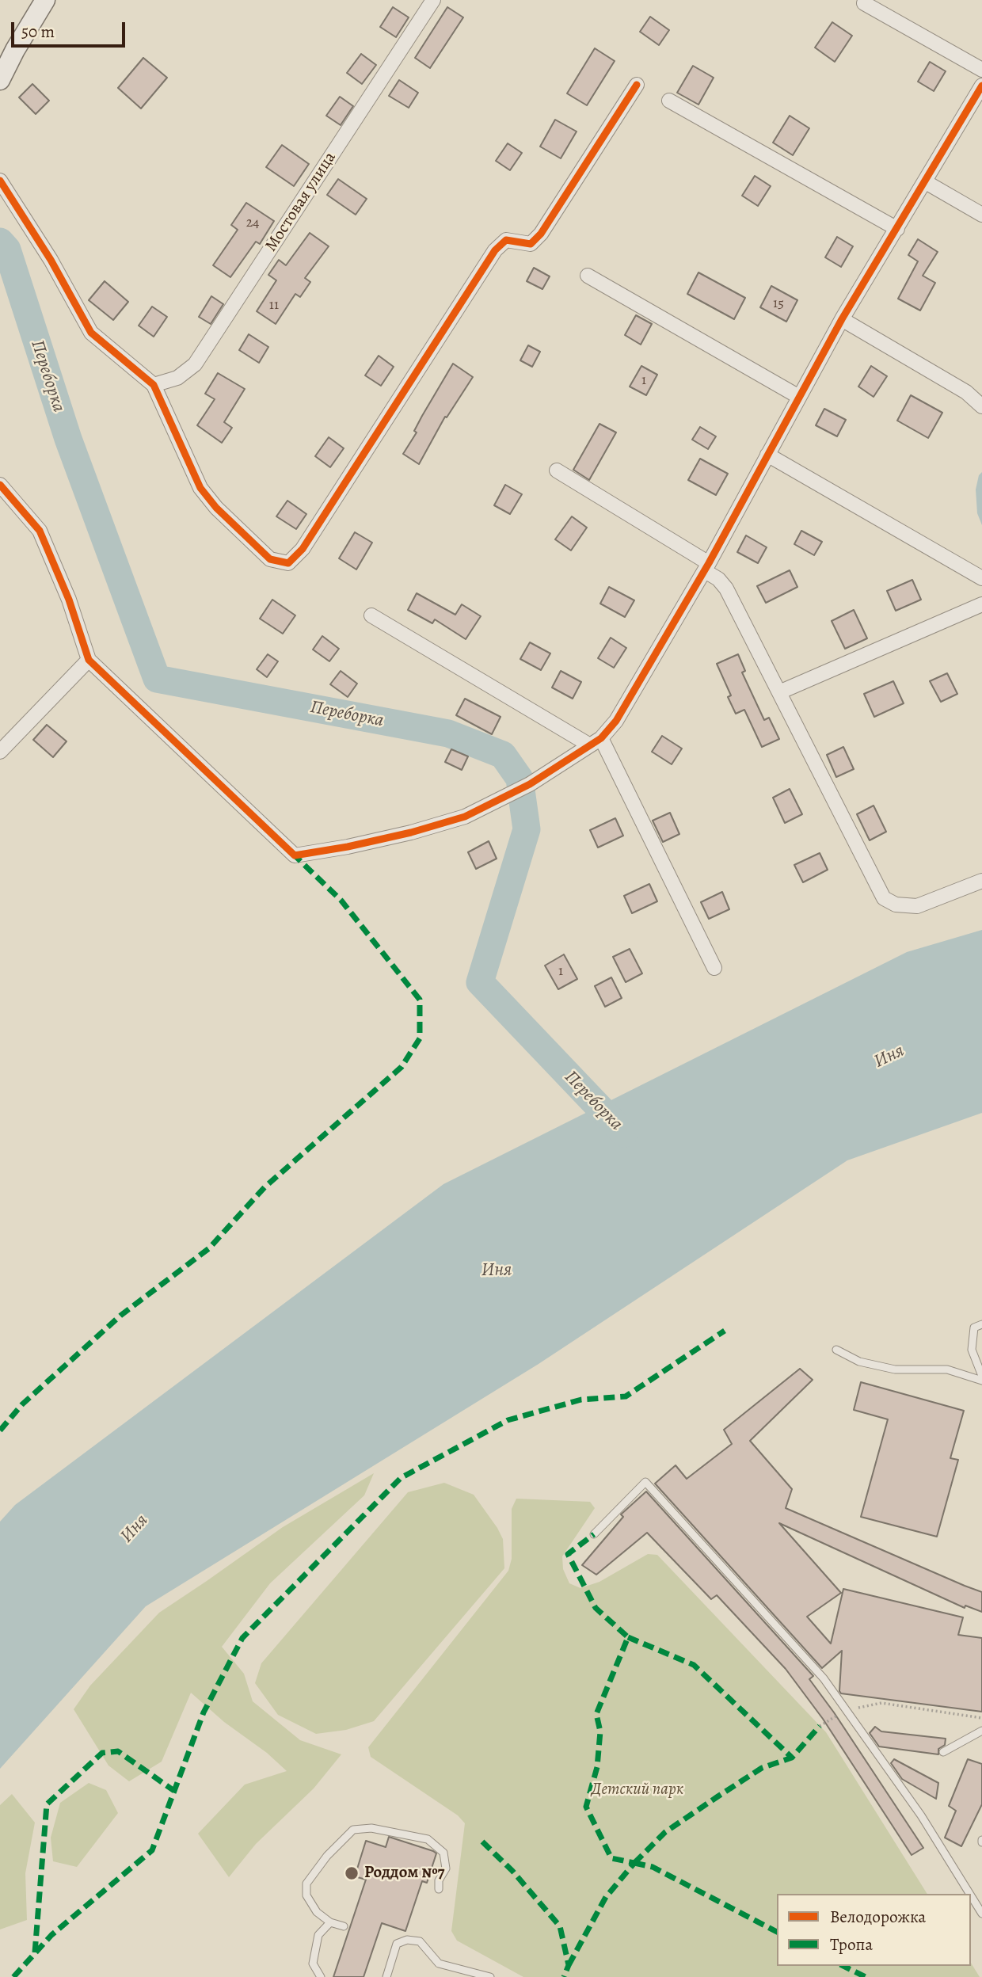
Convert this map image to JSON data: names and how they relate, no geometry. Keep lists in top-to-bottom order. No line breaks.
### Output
{"streets":{"street":["Мостовая улица"]},"water":["Переборка","Иня"],"parks":["Детский парк"],"places":["Роддом №7"],"house_numbers":["24","15","11","1","1"],"legend":["Велодорожка","Тропа"],"scale_bar":"50 m"}
